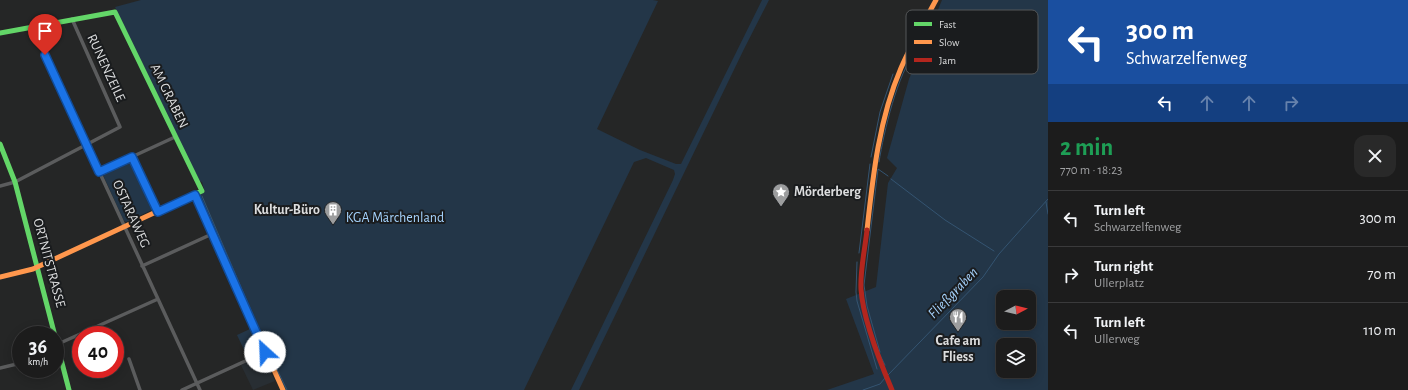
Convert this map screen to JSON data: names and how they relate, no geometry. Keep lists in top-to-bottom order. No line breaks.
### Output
{"streets":{"street":["RUNENZEILE","AM GRABEN","OSTARAWEG","ORTNITSTRASSE"]},"crossings":[["RUNENZEILE","AM GRABEN"],["RUNENZEILE","OSTARAWEG"]],"water":["Fließgraben"],"parks":["KGA Märchenland"],"places":{"place":["Mörderberg"],"building":["Kultur-Büro"],"restaurant":["Cafe am Fliess"]},"legend":["Fast","Slow","Jam"],"north":"right","page":{"turn":["300 m","Schwarzelfenweg"],"heading":["2 min","770 m · 18:23"],"list":[{"name":"Turn left","note":"Schwarzelfenweg","value":"300 m"},{"name":"Turn right","note":"Ullerplatz","value":"70 m"},{"name":"Turn left","note":"Ullerweg","value":"110 m"}],"speed":"36 km/h","limit":"40"}}
